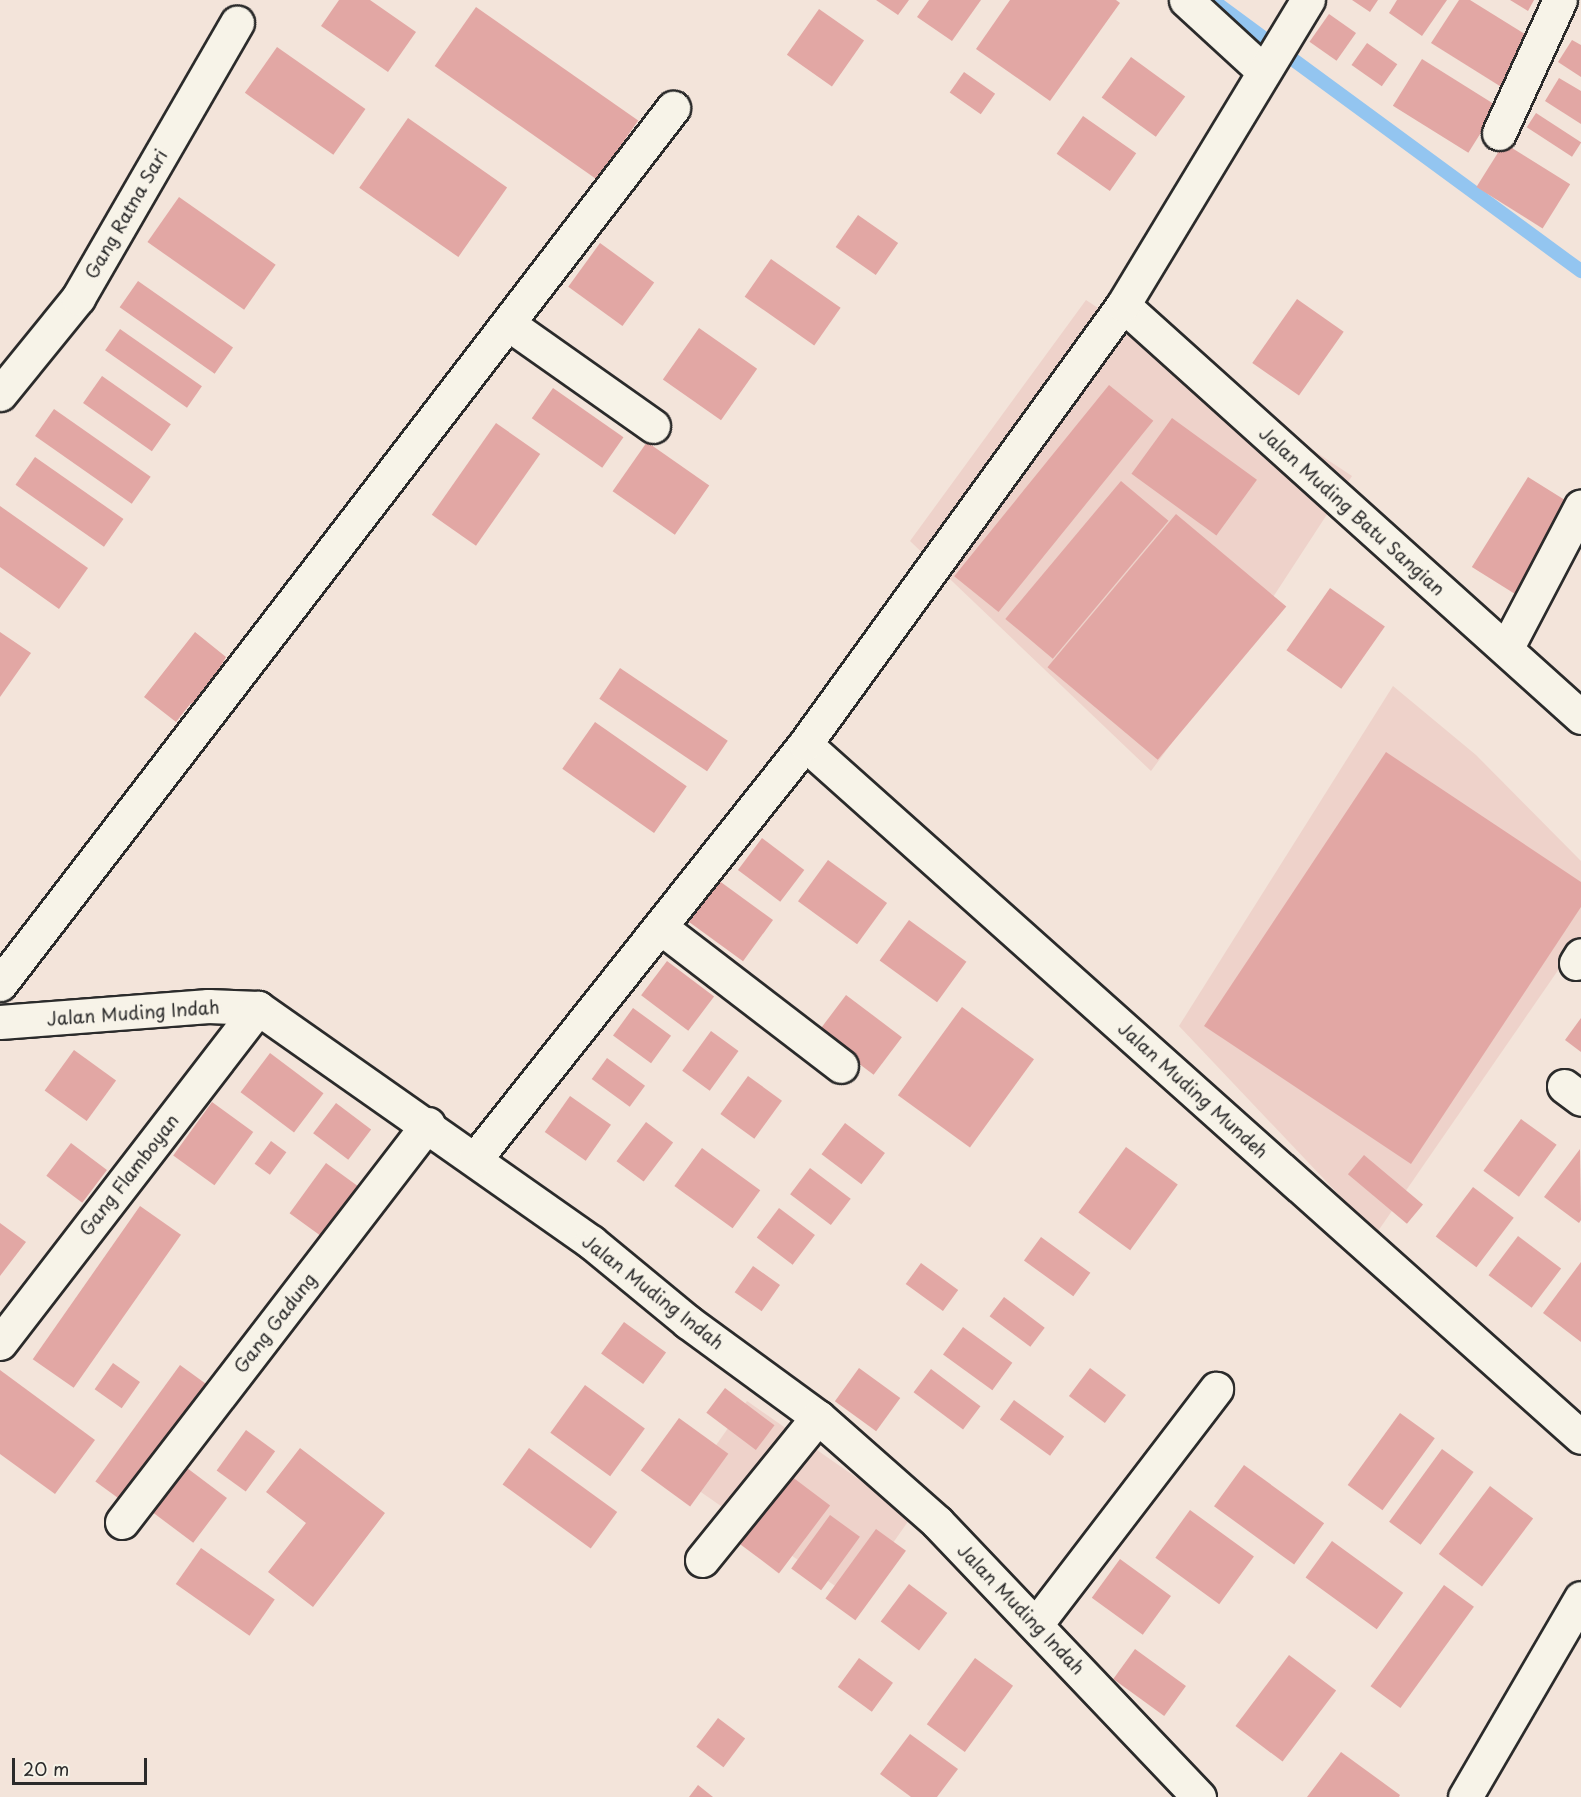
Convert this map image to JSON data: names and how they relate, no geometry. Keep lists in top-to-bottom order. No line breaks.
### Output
{"streets":{"street":["Gang Ratna Sari","Jalan Muding Batu Sangian","Jalan Muding Indah","Jalan Muding Mundeh","Gang Flamboyan","Gang Gadung"]},"crossings":[["Jalan Muding Indah","Gang Flamboyan"],["Jalan Muding Indah","Gang Gadung"]],"scale_bar":"20 m"}
